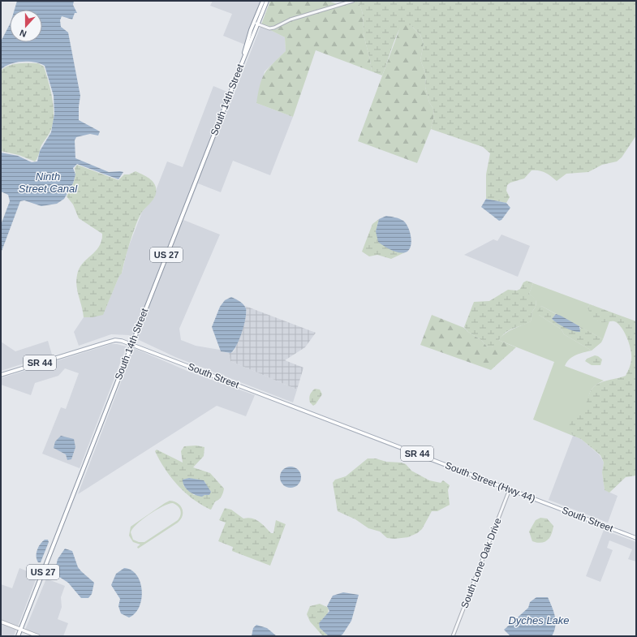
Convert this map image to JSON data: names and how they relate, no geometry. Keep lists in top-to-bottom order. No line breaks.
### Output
{"streets":{"highway":["South 14th Street","US 27"],"main road":["SR 44","South Street","South Street (Hwy 44)"],"street":["South Lone Oak Drive"]},"crossings":[["South 14th Street","US 27"],["South 14th Street","SR 44"],["South 14th Street","South Street"],["SR 44","South Street"],["South Street","South Street (Hwy 44)"],["South Street (Hwy 44)","South Lone Oak Drive"]],"water":["Ninth Street Canal","Dyches Lake"],"north":"bottom"}
